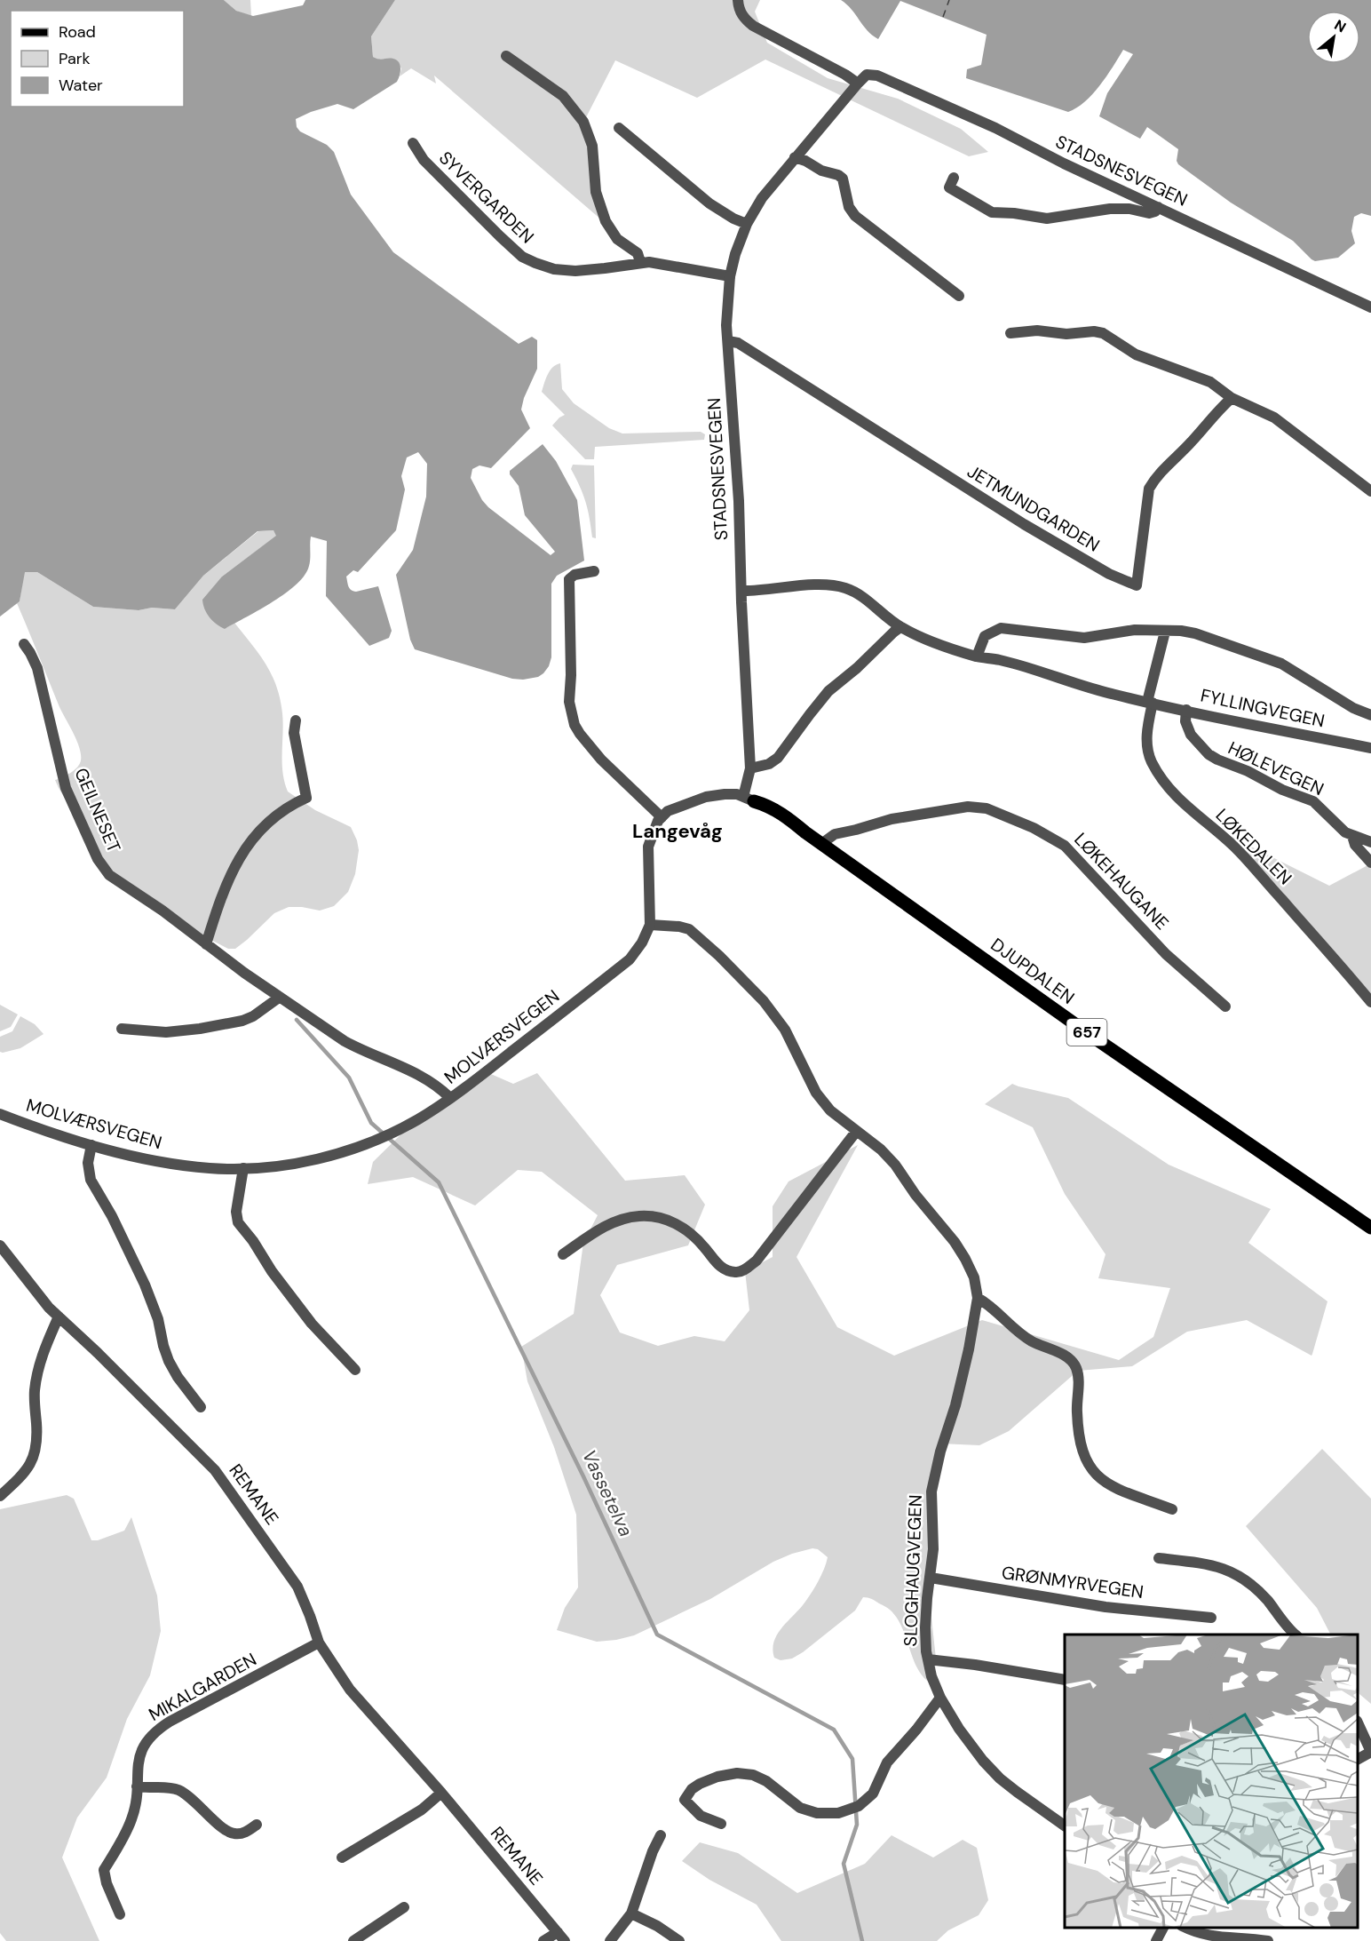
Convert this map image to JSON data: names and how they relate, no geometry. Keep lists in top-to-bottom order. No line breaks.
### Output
{"streets":{"main road":["DJUPDALEN","657"],"street":["STADSNESVEGEN","SYVERGARDEN","JETMUNDGARDEN","FYLLINGVEGEN","HØLEVEGEN","GEILNESET","LØKEDALEN","LØKEHAUGANE","MOLVÆRSVEGEN","REMANE","SLOGHAUGVEGEN","GRØNMYRVEGEN","MIKALGARDEN"]},"crossings":[["STADSNESVEGEN","SYVERGARDEN"],["STADSNESVEGEN","JETMUNDGARDEN"],["STADSNESVEGEN","FYLLINGVEGEN"],["STADSNESVEGEN","DJUPDALEN"],["FYLLINGVEGEN","HØLEVEGEN"],["FYLLINGVEGEN","LØKEDALEN"],["GEILNESET","MOLVÆRSVEGEN"],["LØKEHAUGANE","DJUPDALEN"],["MOLVÆRSVEGEN","SLOGHAUGVEGEN"],["REMANE","MIKALGARDEN"],["SLOGHAUGVEGEN","GRØNMYRVEGEN"]],"districts":["Langevåg"],"water":["Vassetelva"],"legend":["Road","Park","Water"],"north":"top right"}
